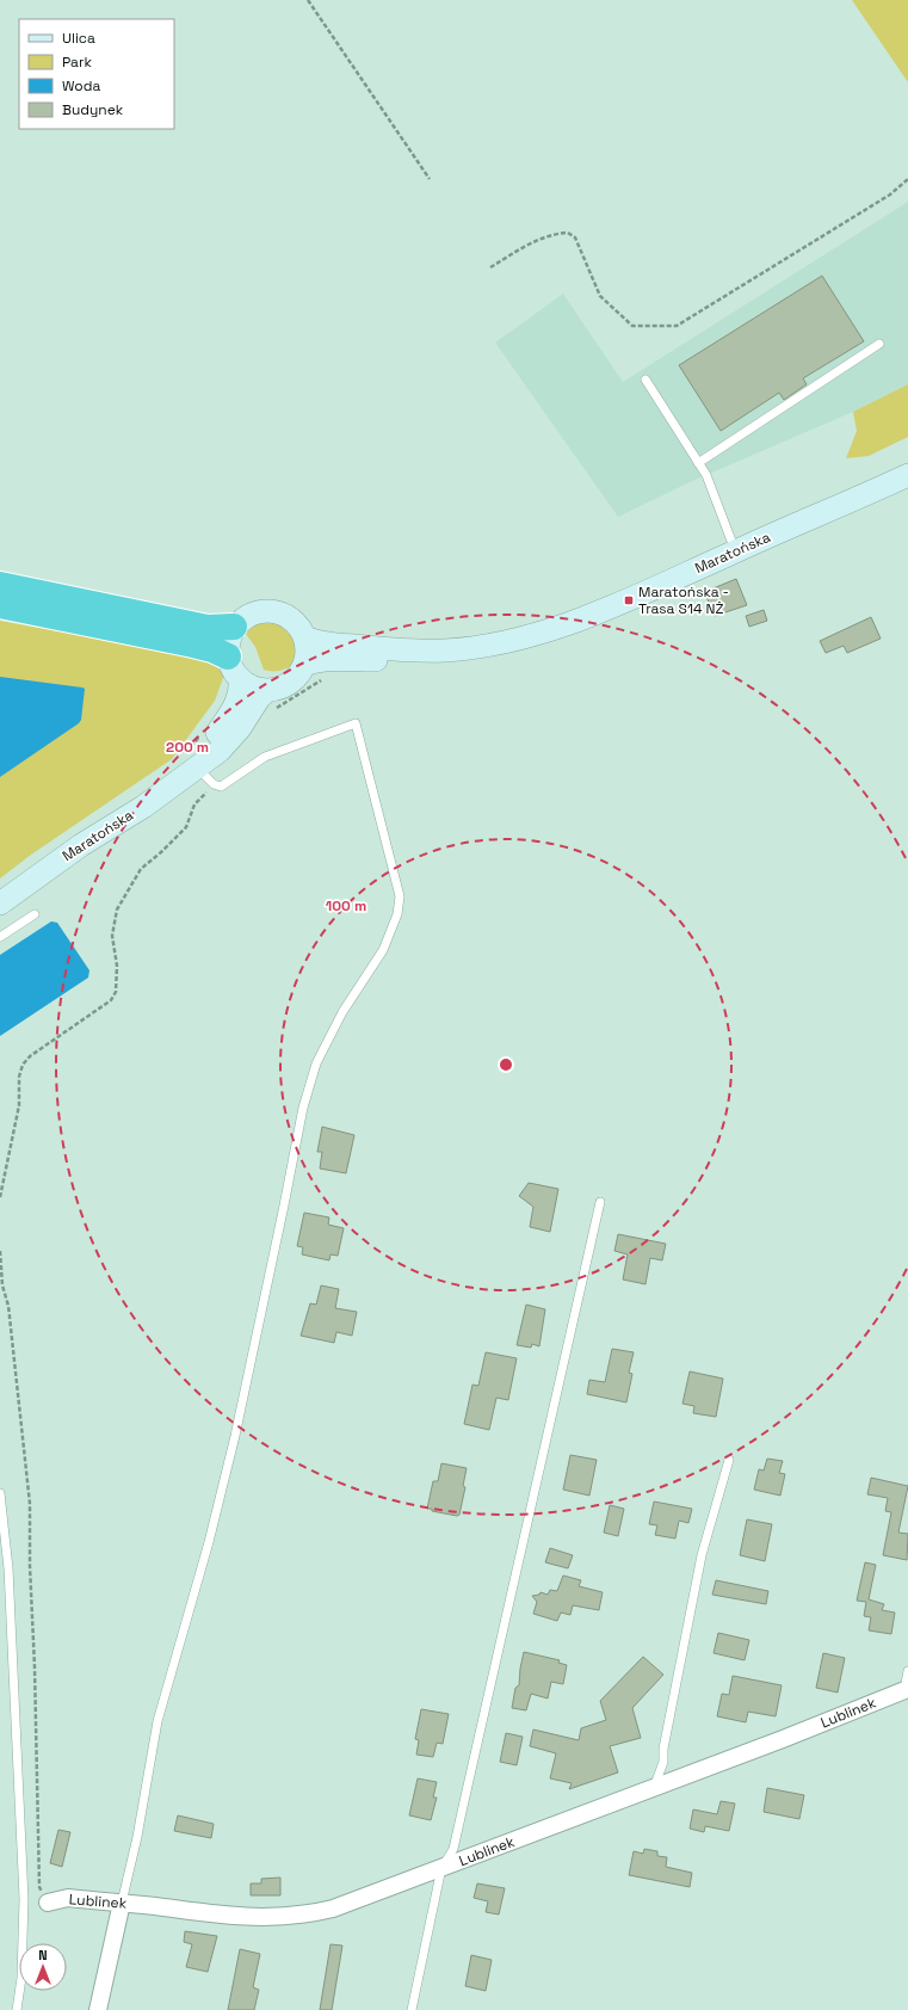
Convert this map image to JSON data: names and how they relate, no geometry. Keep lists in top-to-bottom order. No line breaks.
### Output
{"streets":{"main road":["Maratońska"],"street":["Lublinek"]},"places":{"transit":["Maratońska - Trasa S14 NŻ"]},"legend":["Ulica","Park","Woda","Budynek"],"north":"top","rings":["200 m","100 m"]}
